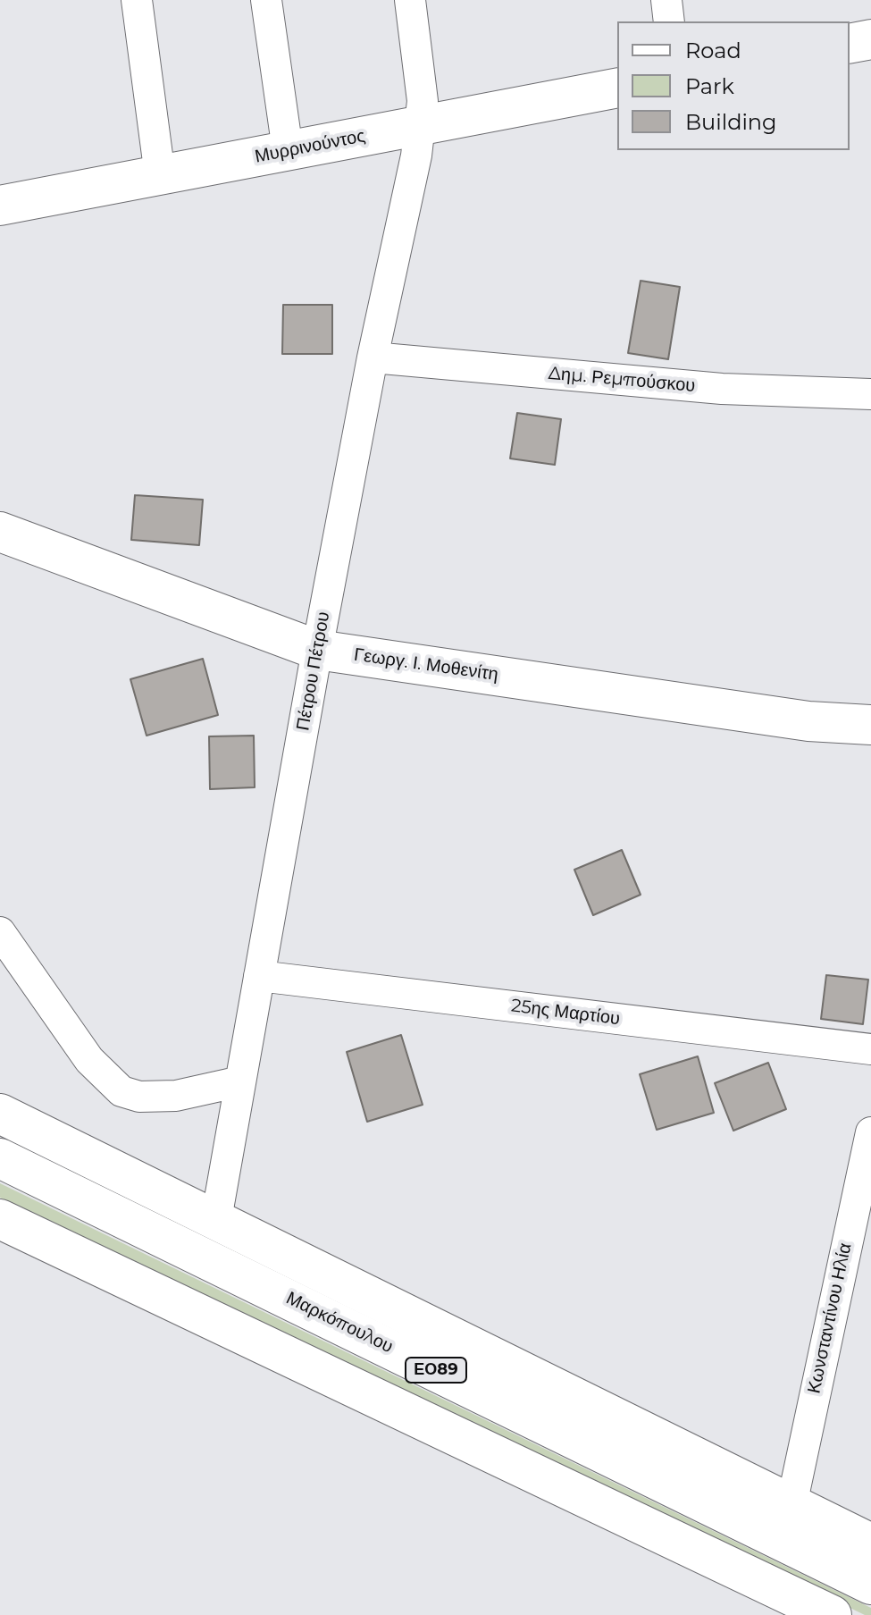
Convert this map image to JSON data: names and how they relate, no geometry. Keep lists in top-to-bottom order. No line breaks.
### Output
{"streets":{"main road":["Μυρρινούντος","Γεωργ. Ι. Μοθενίτη","Μαρκόπουλου","ΕΟ89"],"street":["Δημ. Ρεμπούσκου","Πέτρου Πέτρου","25ης Μαρτίου","Κωνσταντίνου Ηλία"]},"crossings":[["Μυρρινούντος","Πέτρου Πέτρου"],["Δημ. Ρεμπούσκου","Πέτρου Πέτρου"],["Γεωργ. Ι. Μοθενίτη","Πέτρου Πέτρου"],["Πέτρου Πέτρου","25ης Μαρτίου"]],"legend":["Road","Park","Building"]}
